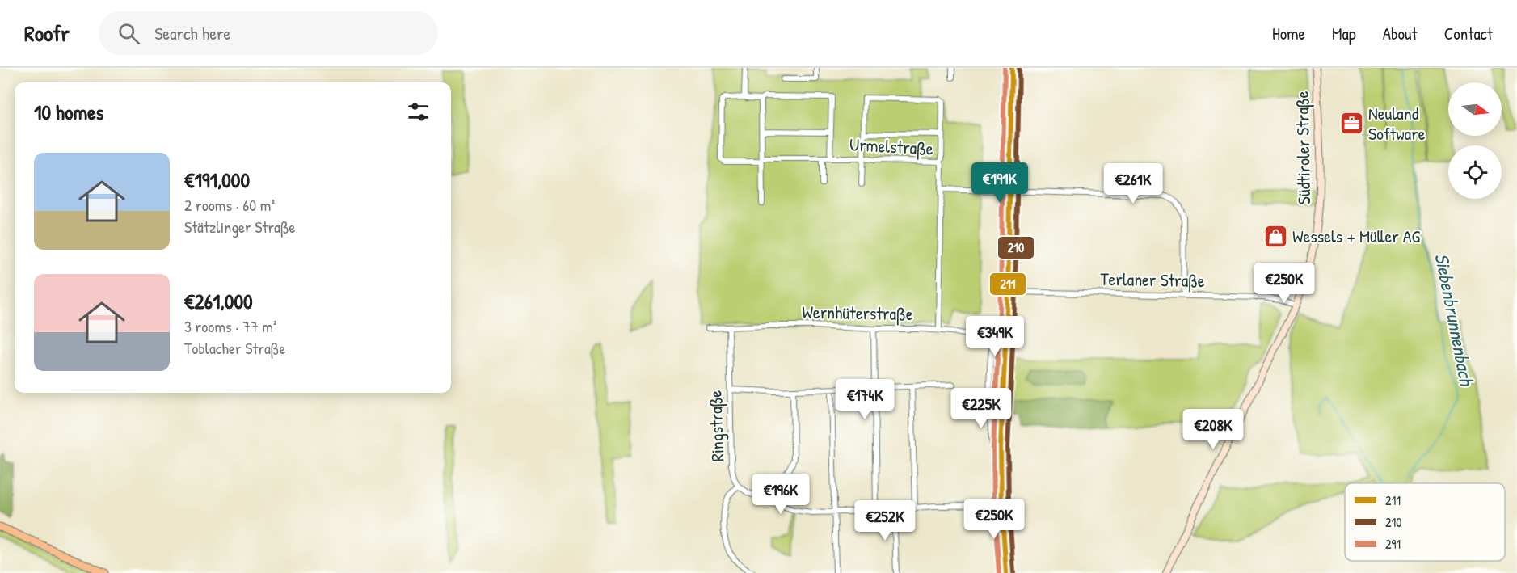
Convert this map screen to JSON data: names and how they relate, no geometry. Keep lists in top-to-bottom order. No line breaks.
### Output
{"streets":{"main road":["Südtiroler Straße"],"street":["Urmelstraße","Terlaner Straße","Wernhüterstraße","Ringstraße"]},"crossings":[["Urmelstraße","Wernhüterstraße"],["Südtiroler Straße","Terlaner Straße"],["Wernhüterstraße","Ringstraße"]],"water":["Siebenbrunnenbach"],"places":{"office":["Neuland Software"],"shop":["Wessels + Müller AG"]},"lines":["transit line 211","transit line 210","transit line 291"],"legend":["211","210","291"],"north":"right","page":{"header":"Roofr","search":"Search here","nav":["Home","Map","About","Contact"],"heading":"10 homes","list":[{"name":"€191,000","note":"2 rooms · 60 m² · Stätzlinger Straße"},{"name":"€261,000","note":"3 rooms · 77 m² · Toblacher Straße"}],"price":["€191K","€261K","€250K","€349K","€174K","€225K","€208K","€196K","€250K","€252K"]}}
